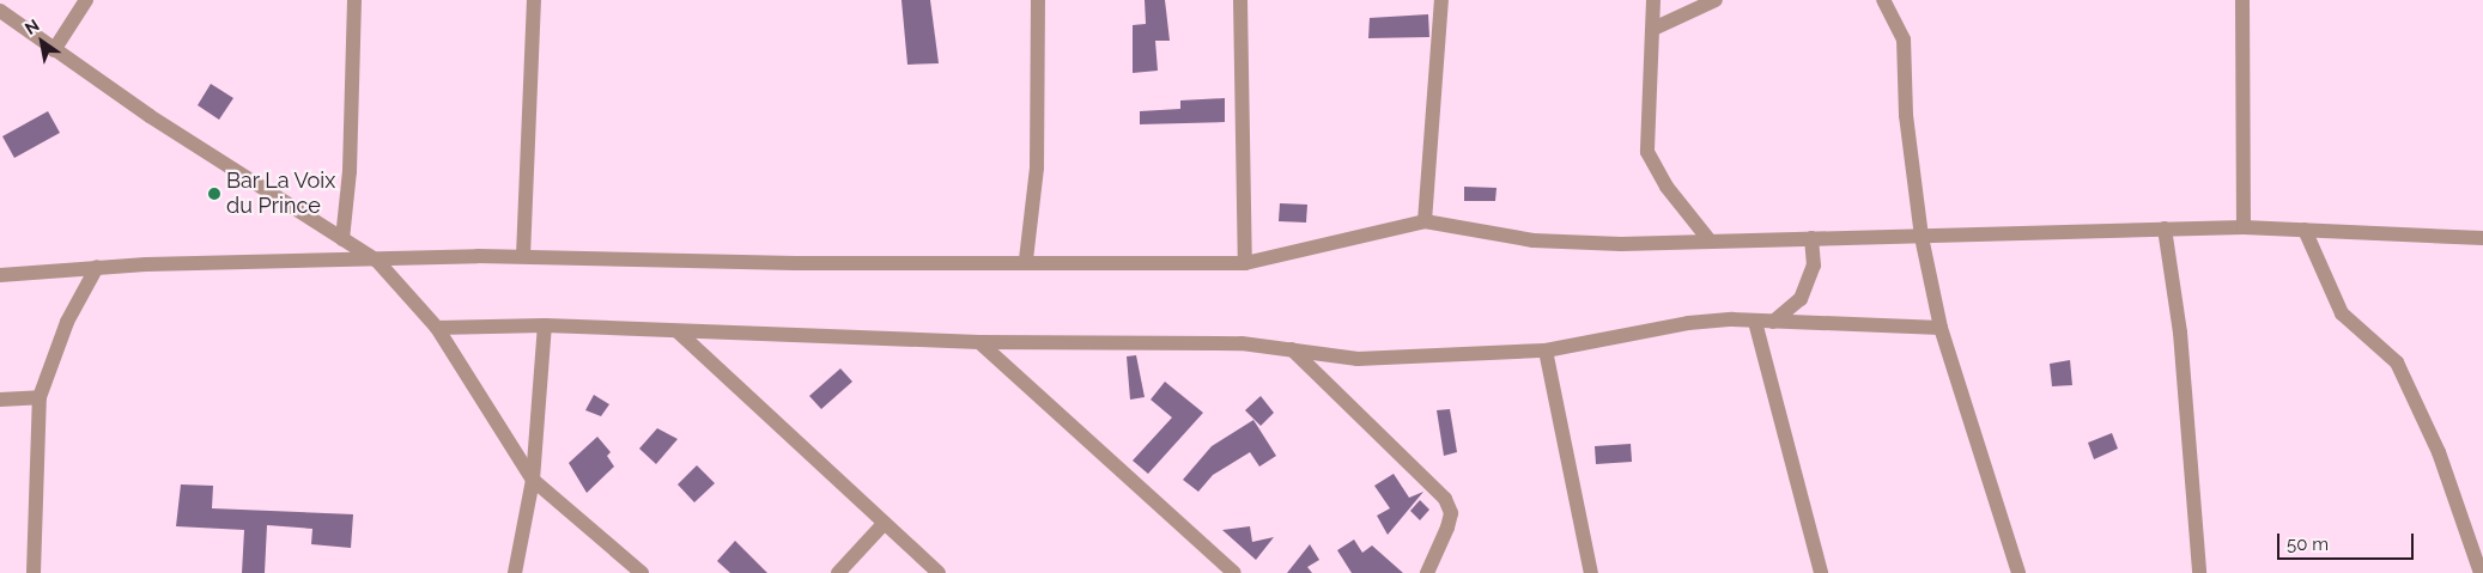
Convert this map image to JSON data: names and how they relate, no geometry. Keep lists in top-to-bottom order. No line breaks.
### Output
{"places":["Bar La Voix du Prince"],"scale_bar":"50 m","north":"top left"}
